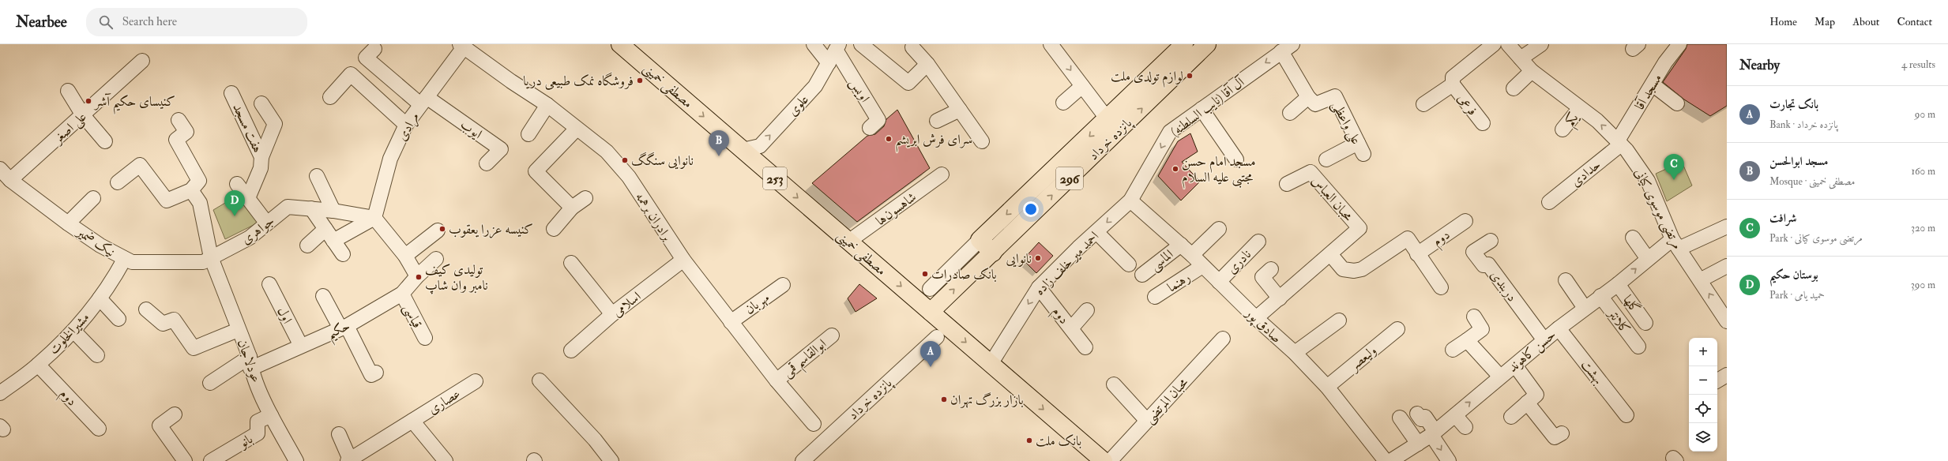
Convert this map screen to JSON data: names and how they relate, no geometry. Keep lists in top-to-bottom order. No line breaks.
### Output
{"streets":{"main road":["مصطفی خمینی","پانزده خرداد","253","296"],"street":["اویس","مسجد آقا","فرعی","علوی","آل آقا (نایب السلطنه)","یکم","علی واعظی","مرادی","علی اصغر","هفت مسجد","ایوب","حدادی","محبان العباس","شاهسون‌ها","مرتضی موسوی کیانی","برادران برهمه","جواهری","دوم","نیک ضمیر","الماسی","نادری","احمد میر خلف زاده","رهنما","دربندی","مهربان","اسلامی","گلها","اول","قیاسی","کلانتر","صادق پور","حکیم","مشیرالخلوت","حسن کاهوند","ابوالقاسم قمی","ولیعصر","عودلاجان","بهشت","محبان المرتضی","عصاری","بانو"]},"crossings":[["مصطفی خمینی","علوی"],["مصطفی خمینی","پانزده خرداد"],["مصطفی خمینی","شاهسون‌ها"],["مصطفی خمینی","احمد میر خلف زاده"],["اویس","علوی"],["مسجد آقا","حدادی"],["مسجد آقا","مرتضی موسوی کیانی"],["آل آقا (نایب السلطنه)","احمد میر خلف زاده"],["آل آقا (نایب السلطنه)","صادق پور"],["یکم","مرتضی موسوی کیانی"],["مرادی","ایوب"],["مرادی","برادران برهمه"],["مرادی","جواهری"],["علی اصغر","نیک ضمیر"],["حدادی","مرتضی موسوی کیانی"],["محبان العباس","صادق پور"],["مرتضی موسوی کیانی","حسن کاهوند"],["برادران برهمه","مهربان"],["برادران برهمه","اسلامی"],["برادران برهمه","ابوالقاسم قمی"],["جواهری","نیک ضمیر"],["جواهری","عودلاجان"],["دوم","احمد میر خلف زاده"],["دوم","مشیرالخلوت"],["نیک ضمیر","مشیرالخلوت"],["نیک ضمیر","عودلاجان"],["الماسی","صادق پور"],["نادری","صادق پور"],["احمد میر خلف زاده","صادق پور"],["رهنما","صادق پور"],["دربندی","حسن کاهوند"],["گلها","حسن کاهوند"],["اول","حکیم"],["قیاسی","حکیم"],["کلانتر","حسن کاهوند"],["صادق پور","ولیعصر"],["حکیم","عودلاجان"],["حسن کاهوند","بهشت"],["عودلاجان","بانو"]],"one_way":["مصطفی خمینی","علوی","احمد میر خلف زاده"],"places":["لوازم تولدی ملت","فروشگاه نمک طبیعی دریا","کنیسای حکیم آشر","سرای فرش ابریشم","نانوایی سنگگ","مسجد امام حسن مجتبی علیه السلام","کنیسه عزرا یعقوب","نانوایی","بانک صادرات","تولیدی کیف نامبر وان شاپ","بازار بزرگ تهران","بانک ملت"],"page":{"header":"Nearbee","search":"Search here","nav":["Home","Map","About","Contact"],"heading":["Nearby","4 results"],"list":[{"mark":"A","name":"بانک تجارت","note":"Bank · پانزده خرداد","value":"90 m"},{"mark":"B","name":"مسجد ابوالحسن","note":"Mosque · مصطفی خمینی","value":"160 m"},{"mark":"C","name":"شرافت","note":"Park · مرتضی موسوی کیانی","value":"320 m"},{"mark":"D","name":"بوستان حکیم","note":"Park · حمید یامی","value":"390 m"}],"pins":["B","C","D","A"],"map_buttons":["+","−"]}}
